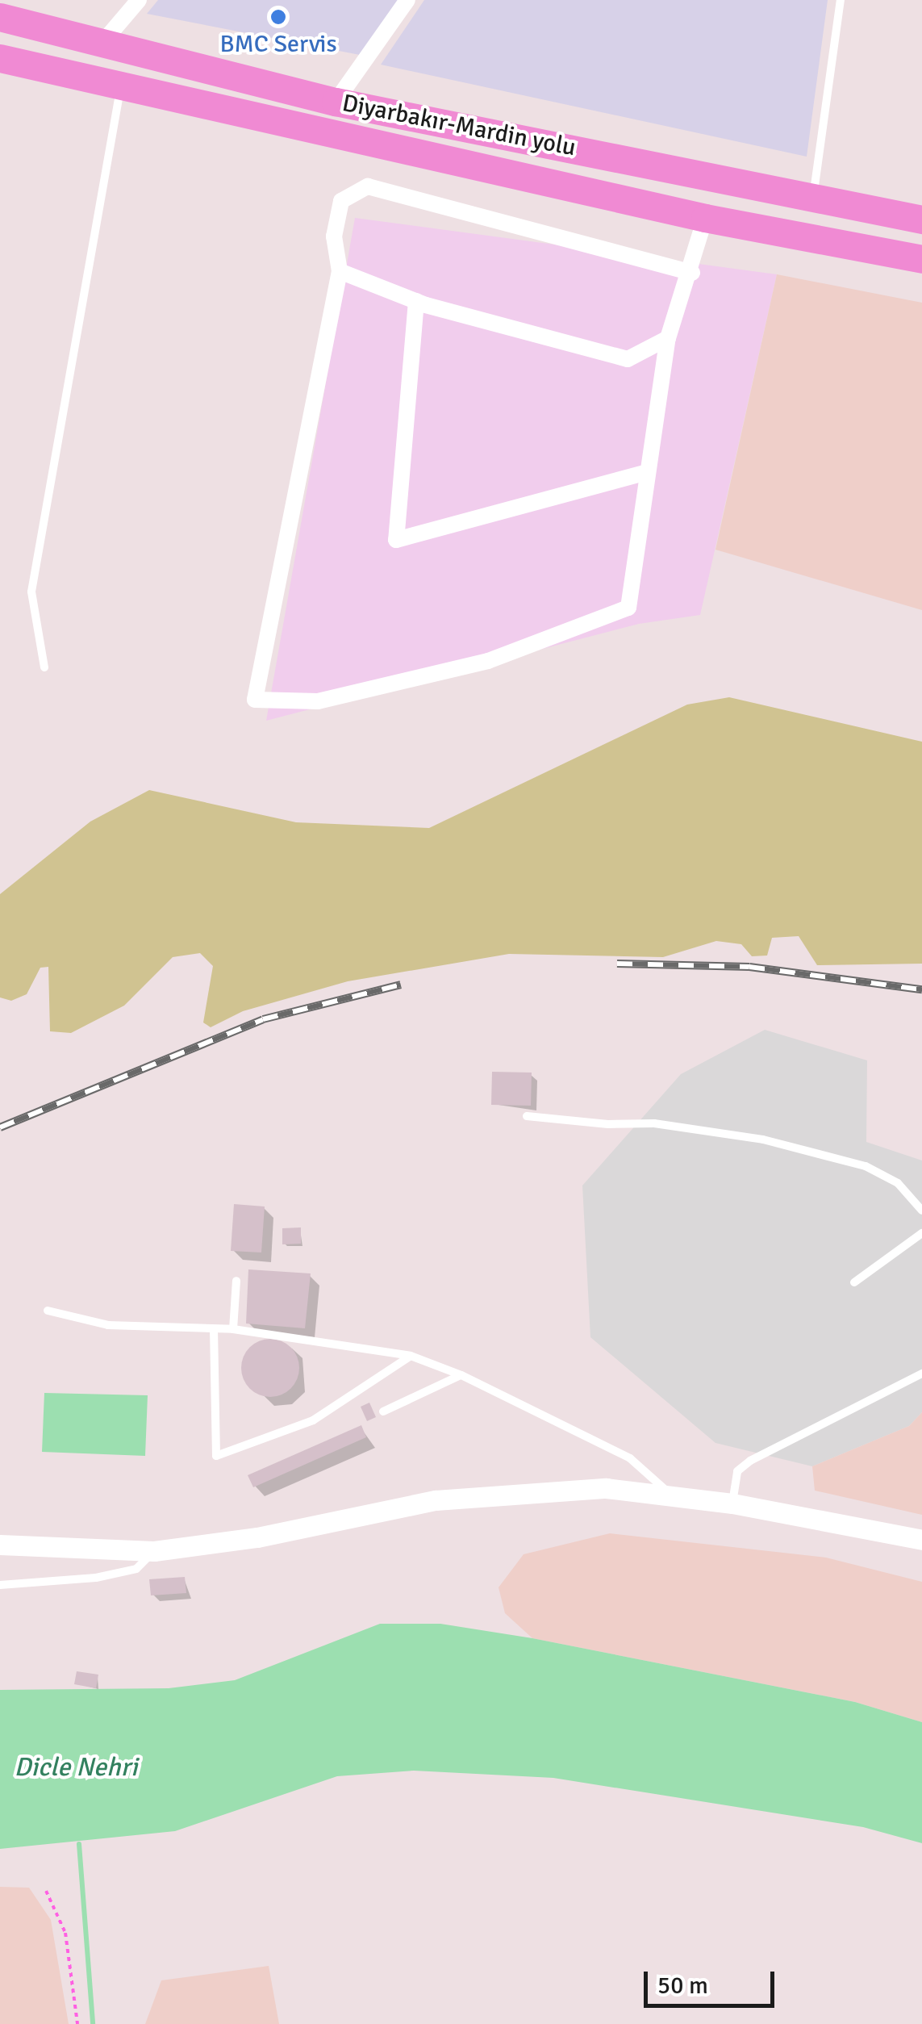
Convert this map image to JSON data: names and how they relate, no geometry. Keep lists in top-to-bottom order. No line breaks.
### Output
{"streets":{"highway":["Diyarbakır-Mardin yolu"]},"water":["Dicle Nehri"],"places":["BMC Servis"],"scale_bar":"50 m"}
